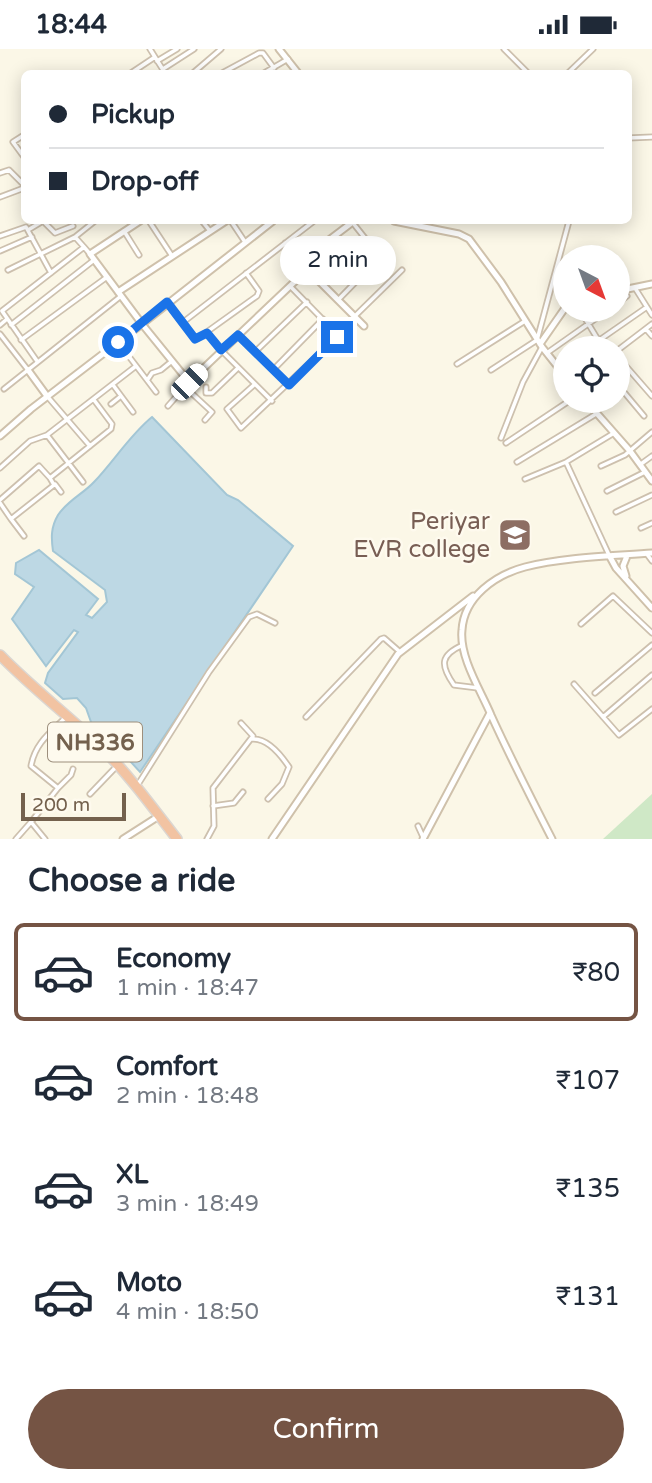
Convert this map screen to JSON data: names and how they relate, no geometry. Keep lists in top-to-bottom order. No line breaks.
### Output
{"streets":{"highway":["NH336"]},"places":{"school or university":["Periyar EVR college"]},"scale_bar":"200 m","north":"bottom right","page":{"status":"18:44","banner":["Pickup","Drop-off"],"bubble":"2 min","scale":"200 m","heading":"Choose a ride","list":[{"name":"Economy","note":"1 min · 18:47","value":"₹80"},{"name":"Comfort","note":"2 min · 18:48","value":"₹107"},{"name":"XL","note":"3 min · 18:49","value":"₹135"},{"name":"Moto","note":"4 min · 18:50","value":"₹131"}],"buttons":"Confirm"}}
